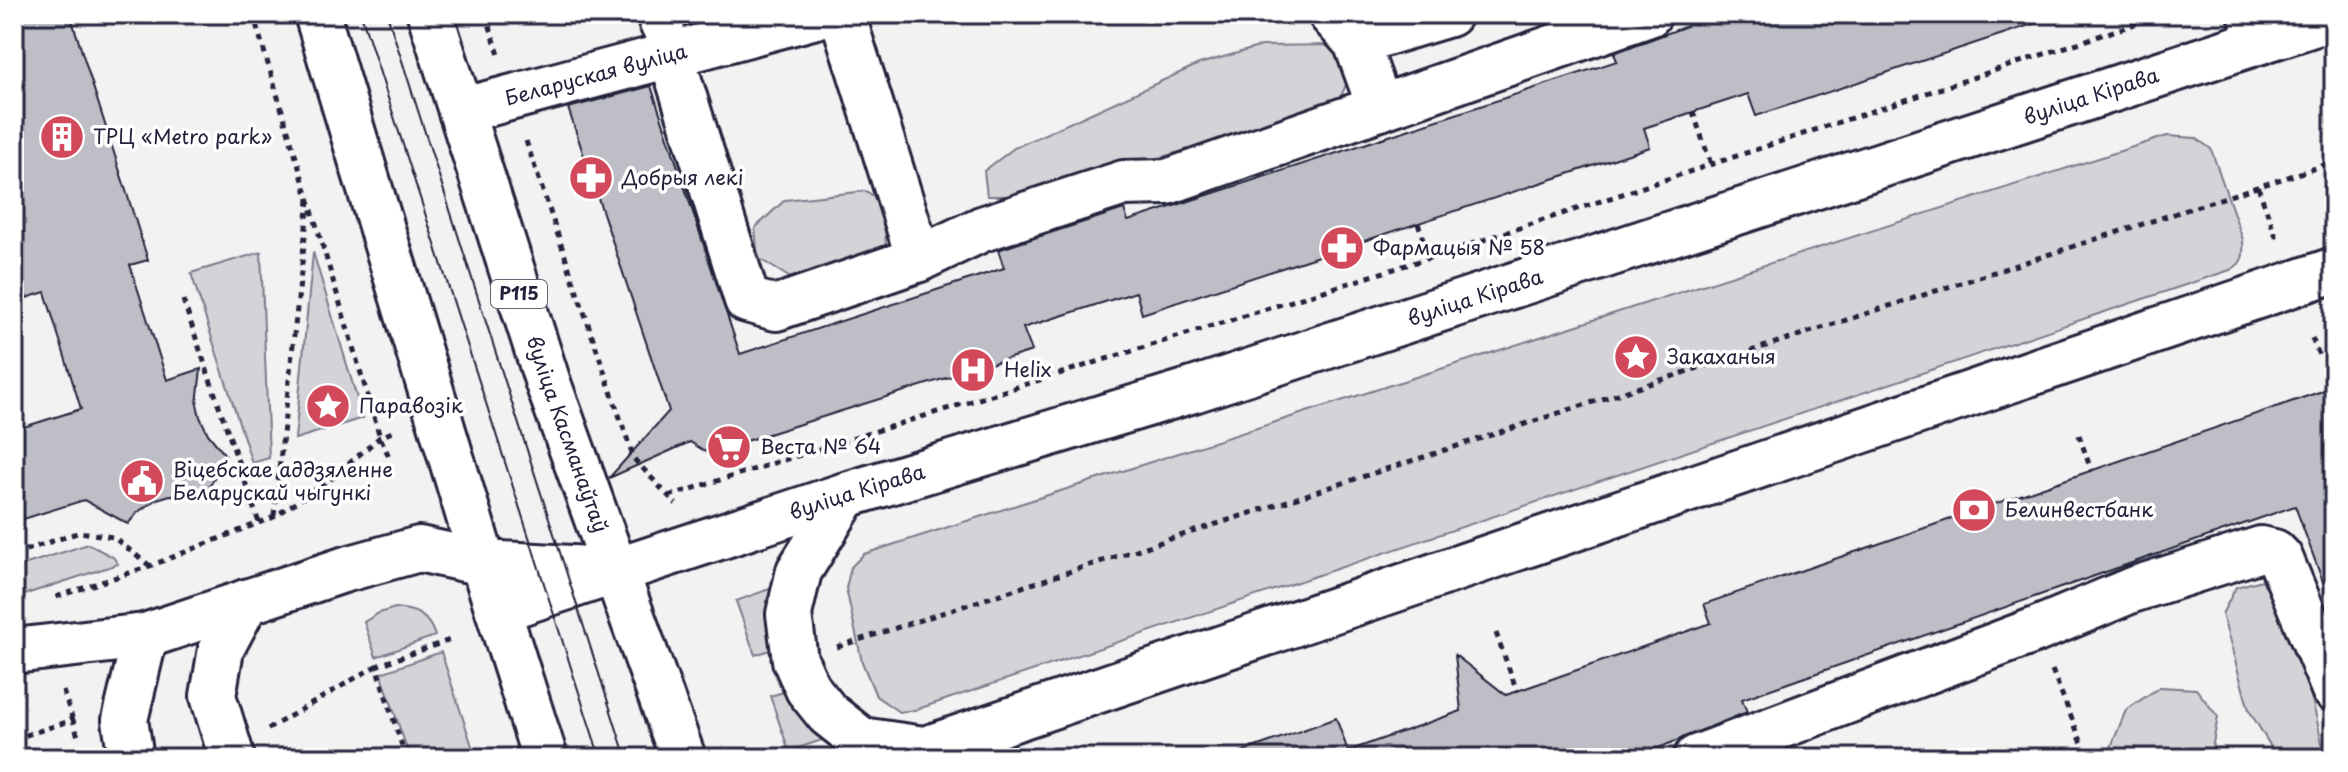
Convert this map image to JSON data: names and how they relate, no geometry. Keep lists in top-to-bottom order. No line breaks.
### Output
{"streets":{"main road":["Беларуская вуліца","вуліца Кірава","Р115","вуліца Касманаўтаў"]},"crossings":[["Беларуская вуліца","вуліца Касманаўтаў"],["вуліца Кірава","вуліца Касманаўтаў"]],"places":{"building":["ТРЦ «Metro park»"],"pharmacy":["Добрыя лекі","Фармацыя № 58"],"place":["Закаханыя","Паравозік"],"hospital":["Helix"],"supermarket":["Веста № 64"],"public building":["Віцебскае аддзяленне Беларускай чыгункі"],"bank":["Белинвестбанк"]}}
